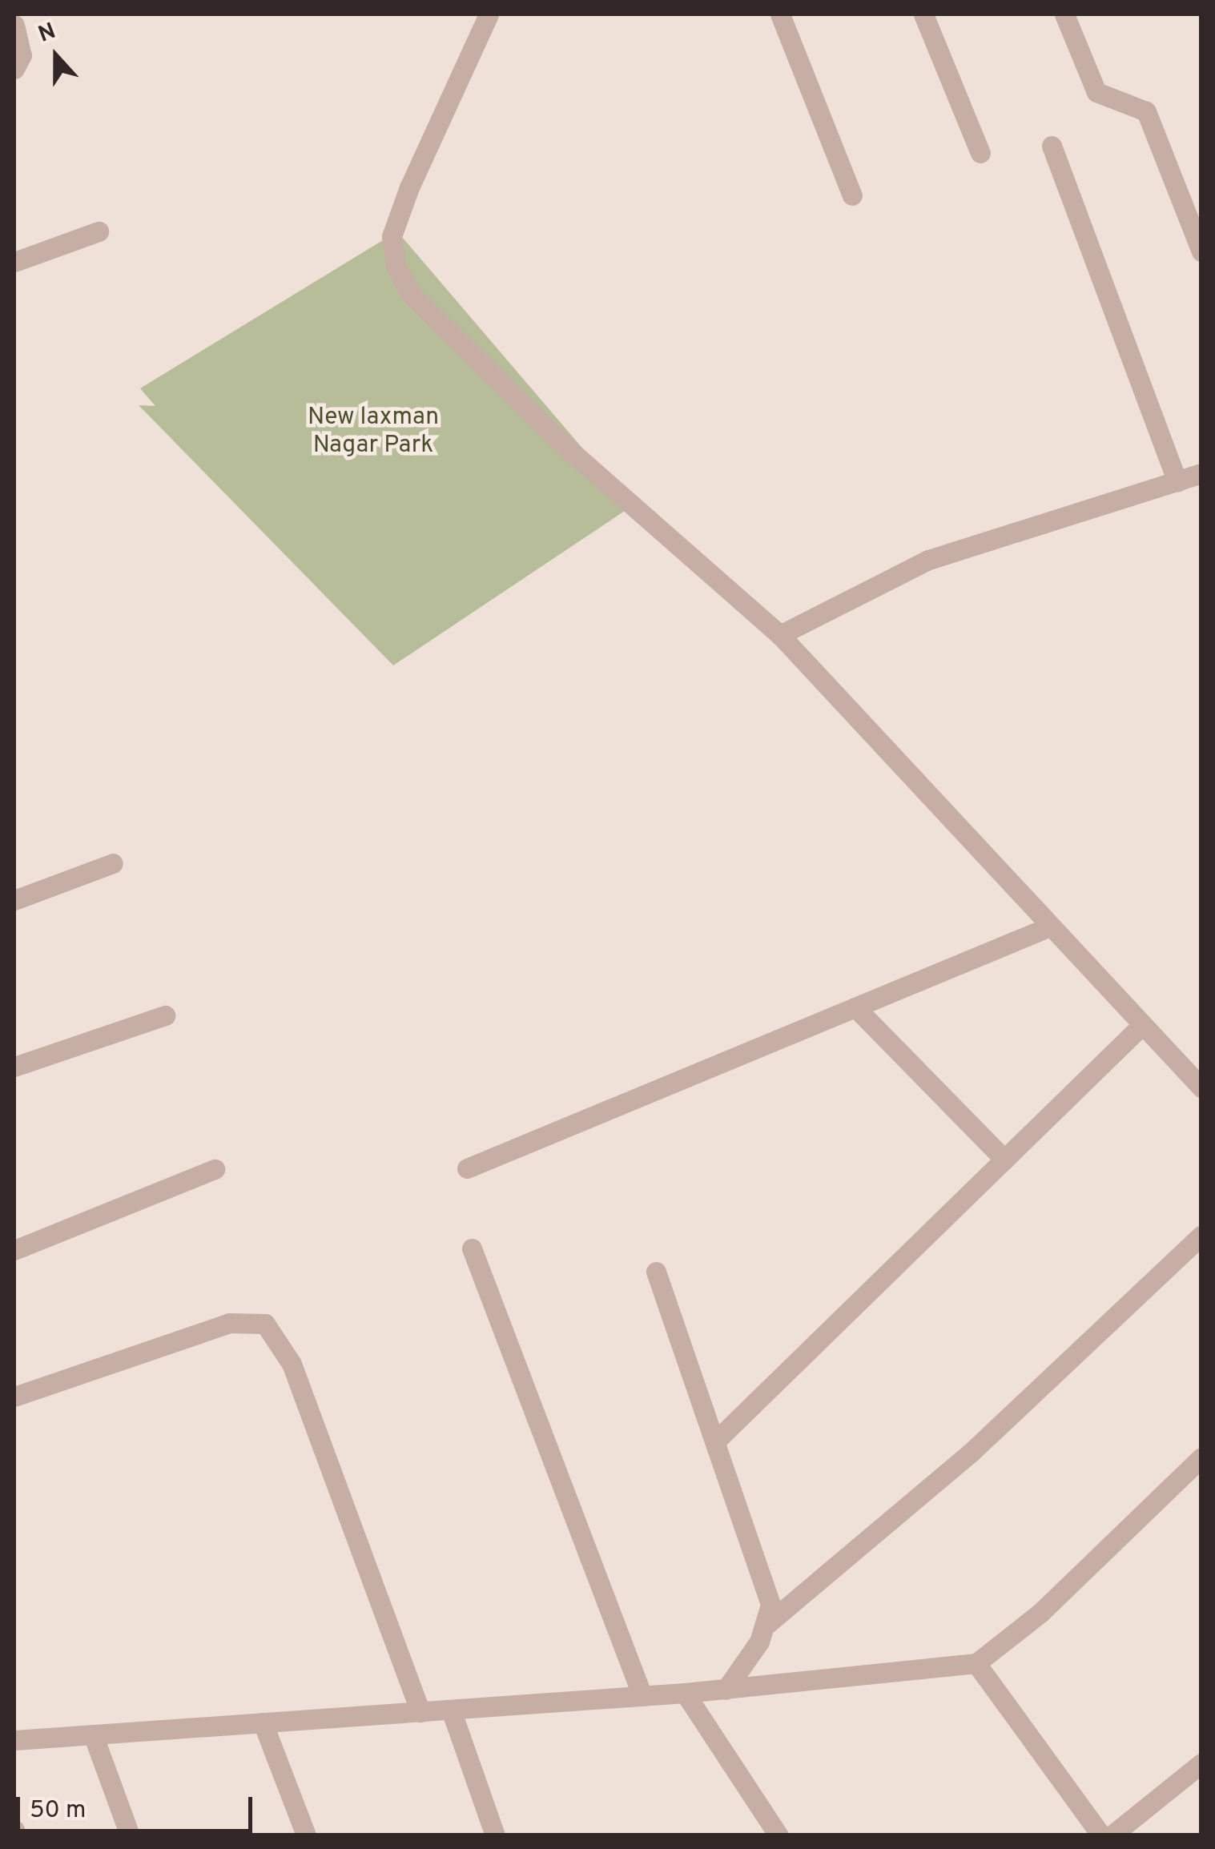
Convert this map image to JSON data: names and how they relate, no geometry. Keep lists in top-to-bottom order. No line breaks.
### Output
{"parks":["New laxman Nagar Park"],"scale_bar":"50 m","north":"top"}
